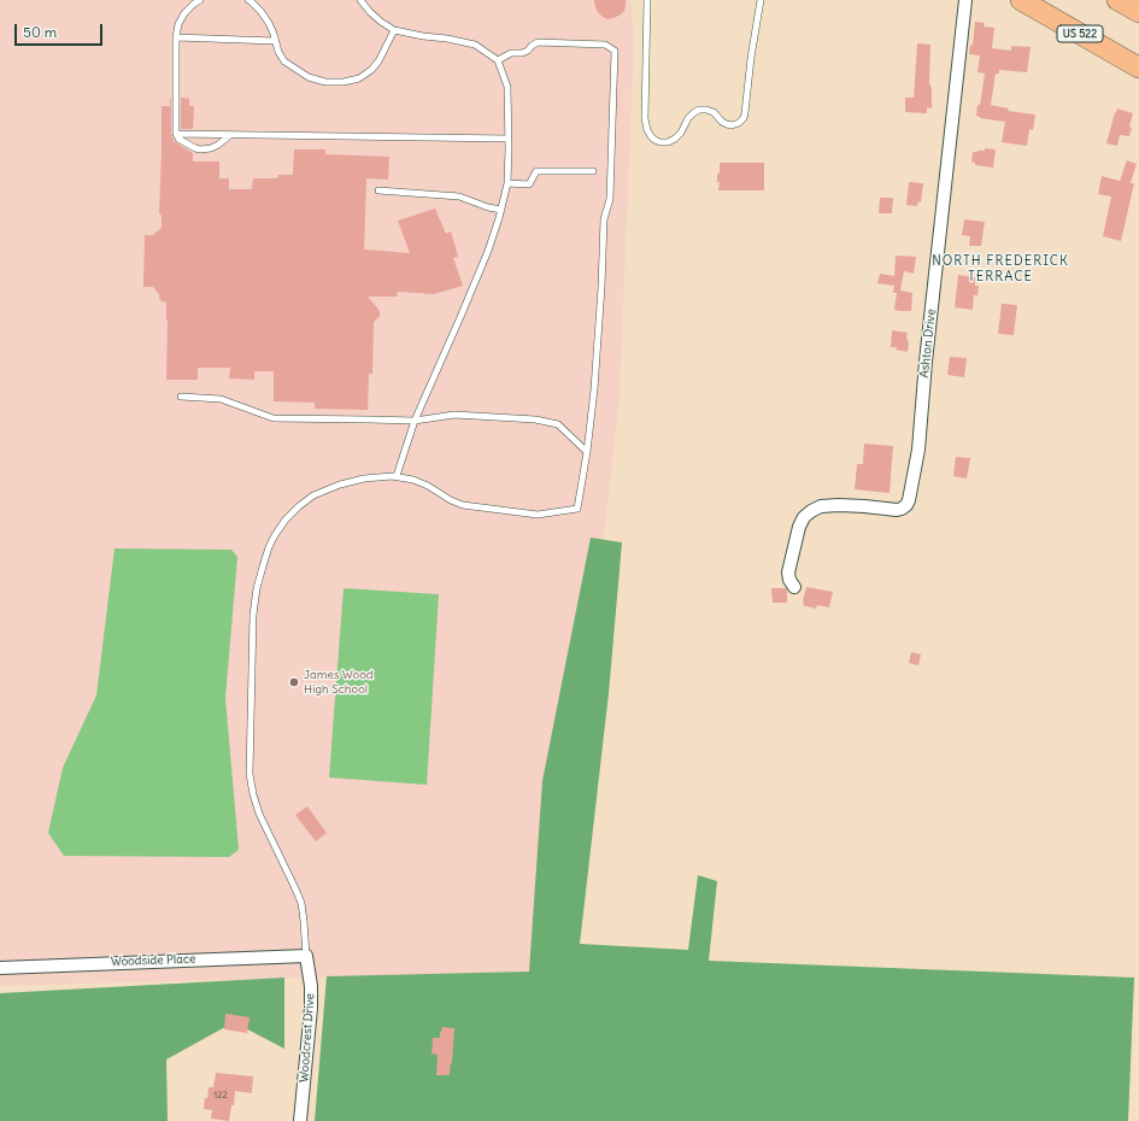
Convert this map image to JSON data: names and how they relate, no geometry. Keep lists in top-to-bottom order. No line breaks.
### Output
{"streets":{"highway":["US 522"],"street":["Ashton Drive","Woodside Place","Woodcrest Drive"]},"crossings":[["Woodside Place","Woodcrest Drive"]],"districts":["NORTH FREDERICK TERRACE"],"places":["James Wood High School"],"house_numbers":["122"],"scale_bar":"50 m"}
